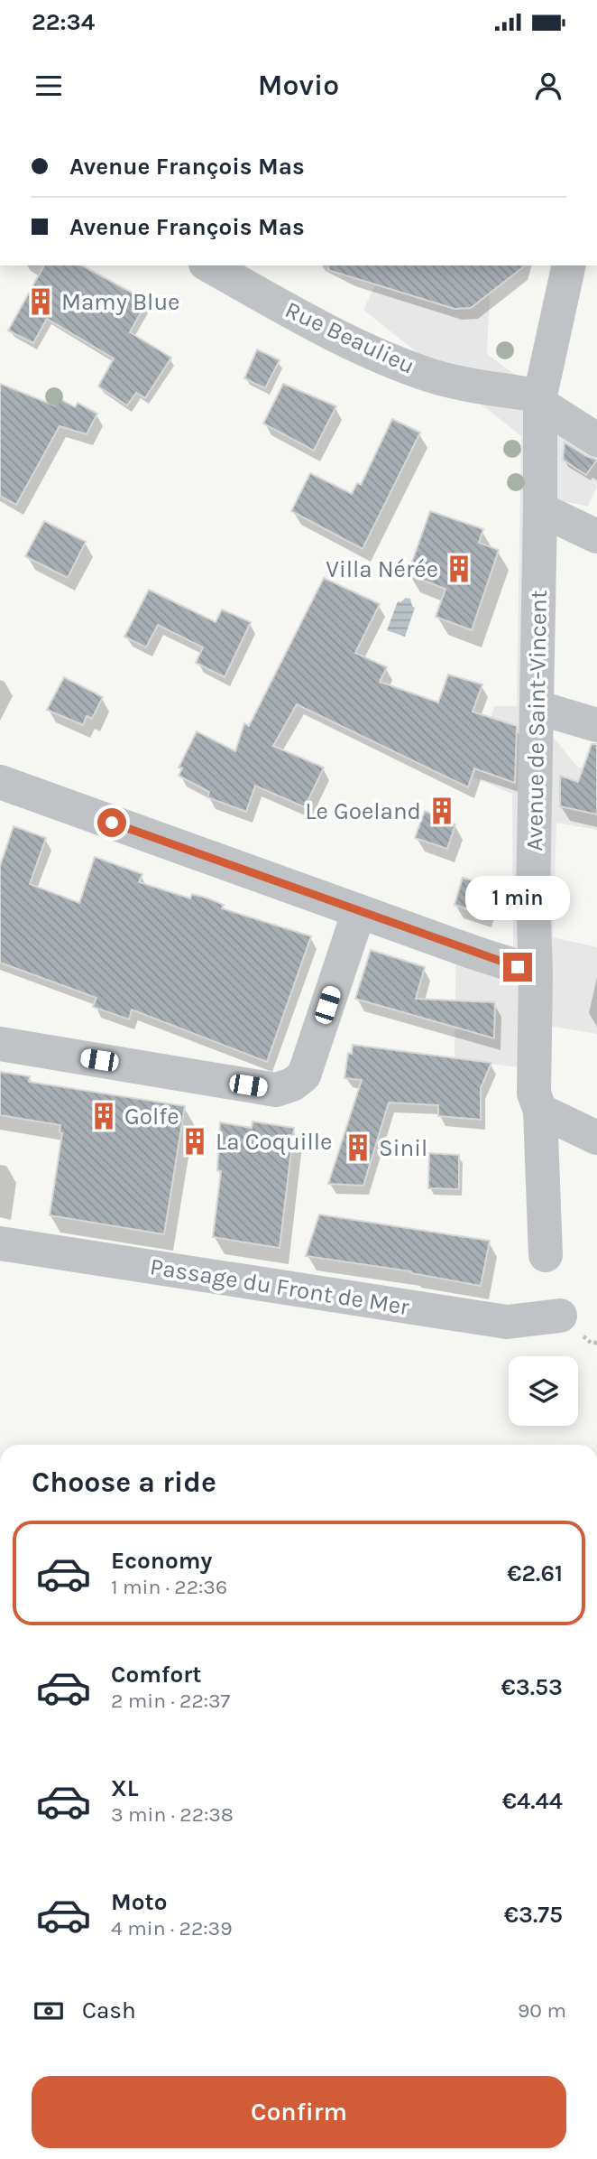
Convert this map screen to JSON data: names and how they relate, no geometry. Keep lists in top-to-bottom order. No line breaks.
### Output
{"streets":{"street":["Rue Beaulieu","Avenue de Saint-Vincent","Passage du Front de Mer"]},"crossings":[["Rue Beaulieu","Avenue de Saint-Vincent"]],"places":{"building":["Mamy Blue","Villa Nérée","Le Goeland","Golfe","La Coquille","Sinil"]},"page":{"status":"22:34","header":"Movio","banner":["Avenue François Mas","Avenue François Mas"],"bubble":"1 min","heading":"Choose a ride","list":[{"name":"Economy","note":"1 min · 22:36","value":"€2.61"},{"name":"Comfort","note":"2 min · 22:37","value":"€3.53"},{"name":"XL","note":"3 min · 22:38","value":"€4.44"},{"name":"Moto","note":"4 min · 22:39","value":"€3.75"}],"pay":["Cash","90 m"],"buttons":"Confirm"}}
